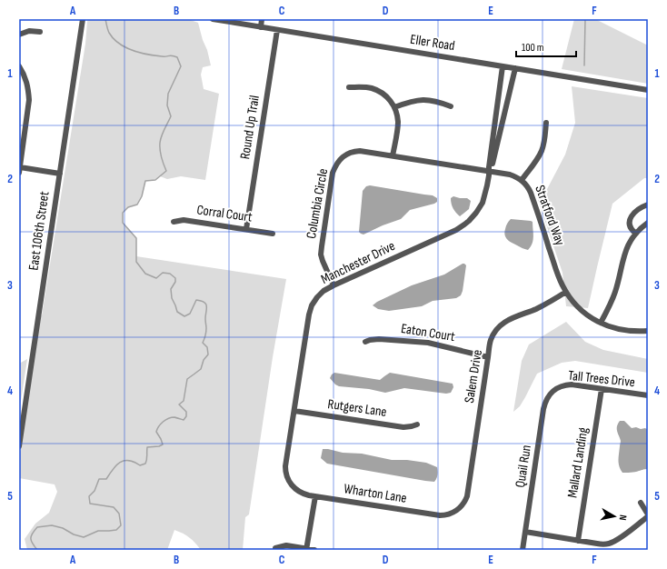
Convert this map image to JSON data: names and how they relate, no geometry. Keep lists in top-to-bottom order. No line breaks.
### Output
{"streets":{"street":["Eller Road","Round Up Trail","Columbia Circle","Corral Court","Stratford Way","East 106th Street","Manchester Drive","Eaton Court","Salem Drive","Tall Trees Drive","Rutgers Lane","Mallard Landing","Quail Run","Wharton Lane"]},"crossings":[["Eller Road","Round Up Trail"],["Eller Road","Manchester Drive"],["Round Up Trail","Corral Court"],["Columbia Circle","Stratford Way"],["Columbia Circle","Manchester Drive"],["Stratford Way","Manchester Drive"],["Stratford Way","Salem Drive"],["Manchester Drive","Rutgers Lane"],["Manchester Drive","Wharton Lane"],["Eaton Court","Salem Drive"],["Salem Drive","Wharton Lane"],["Tall Trees Drive","Mallard Landing"],["Tall Trees Drive","Quail Run"]],"scale_bar":"100 m","north":"right","grid":{"columns":["A","B","C","D","E","F"],"rows":["1","2","3","4","5"]}}
